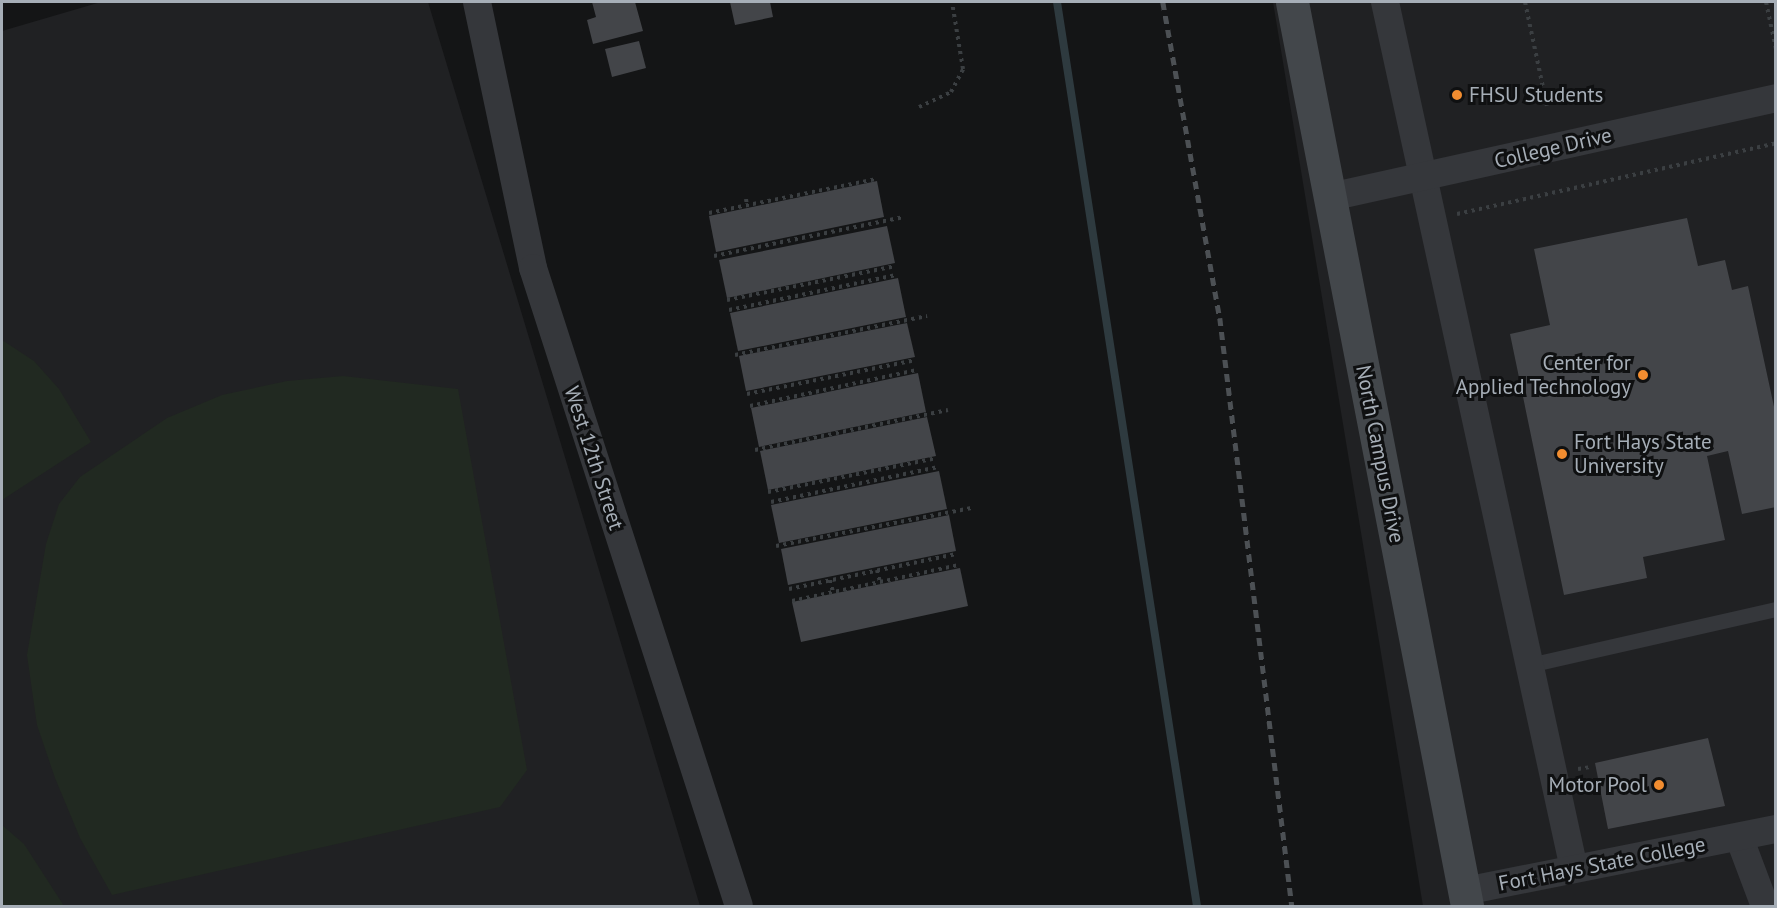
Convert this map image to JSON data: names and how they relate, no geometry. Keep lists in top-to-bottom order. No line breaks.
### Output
{"streets":{"main road":["North Campus Drive"],"street":["College Drive","West 12th Street","Fort Hays State College"]},"crossings":[["College Drive","North Campus Drive"],["North Campus Drive","Fort Hays State College"]],"places":["FHSU Students","Center for Applied Technology","Fort Hays State University","Motor Pool"]}
